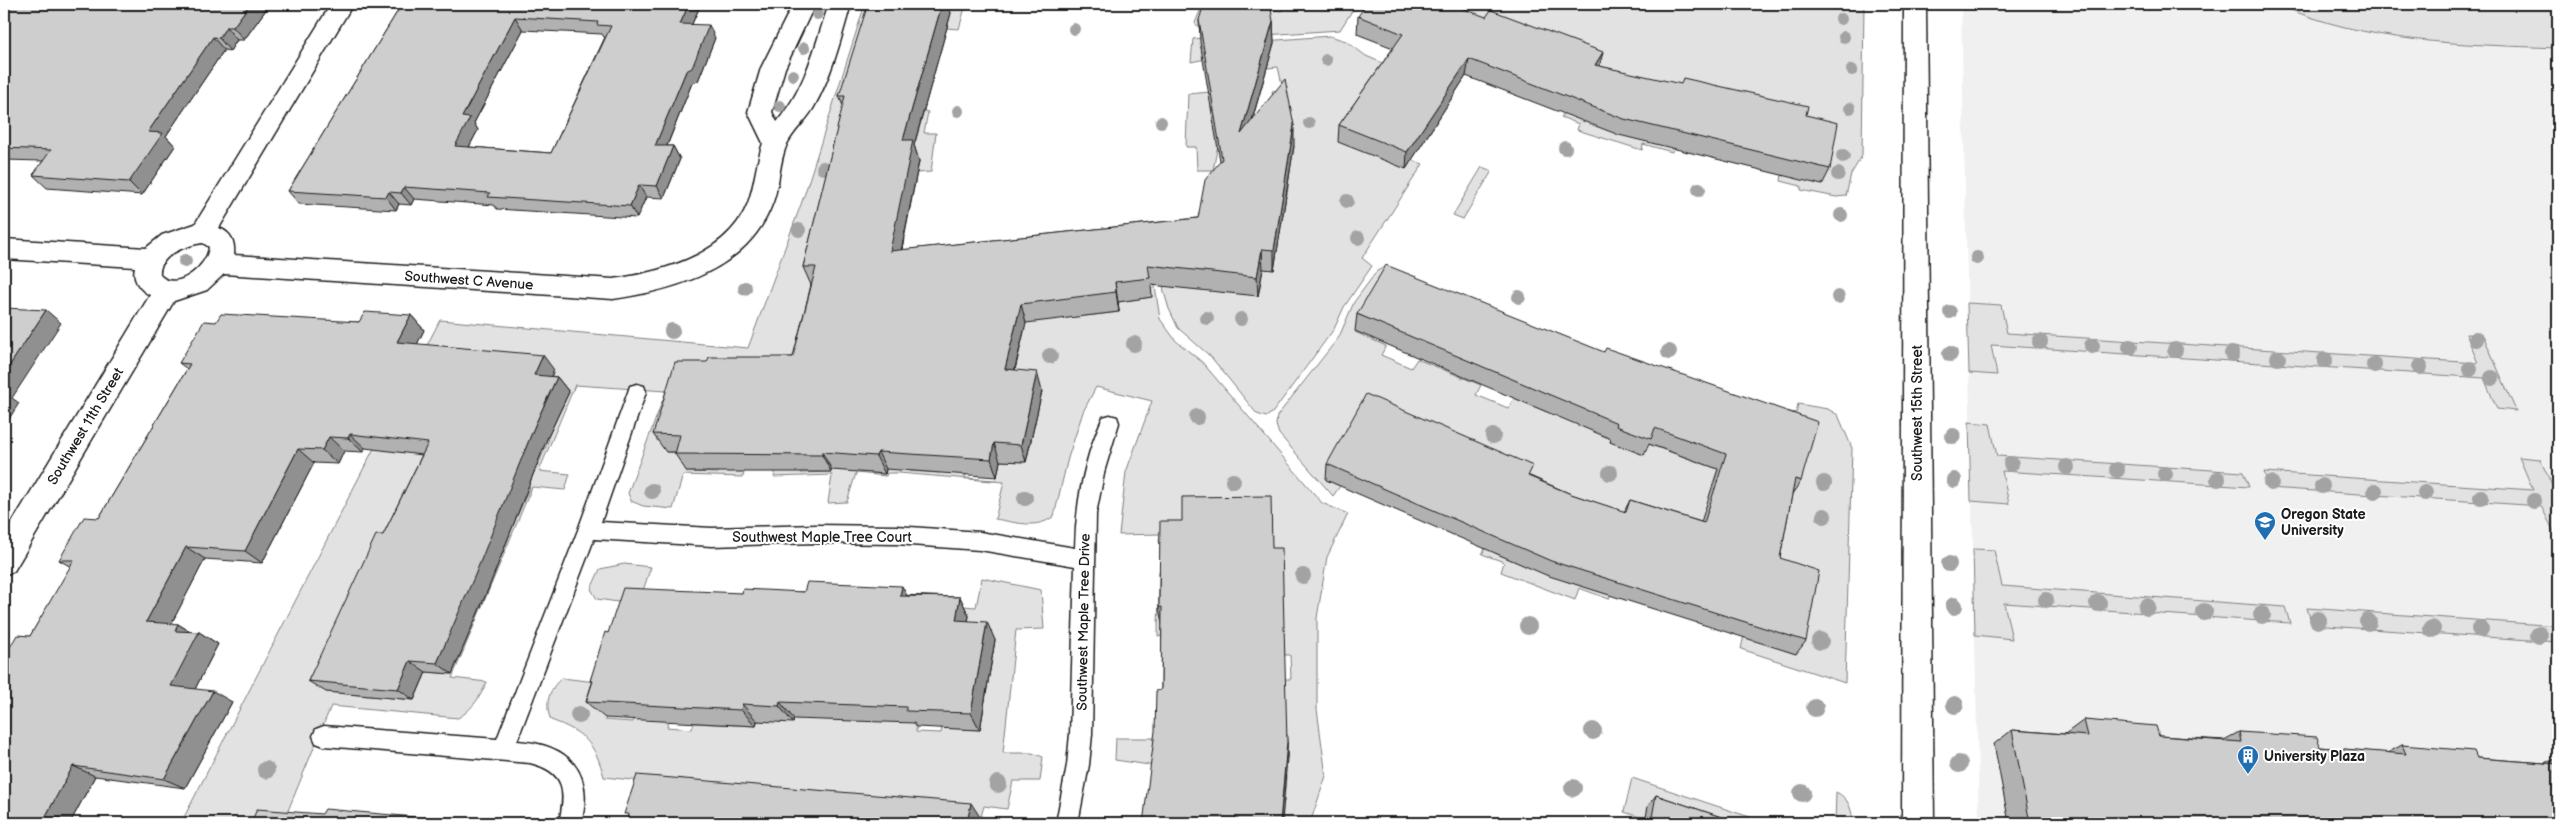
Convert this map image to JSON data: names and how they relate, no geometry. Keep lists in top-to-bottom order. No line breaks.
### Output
{"streets":{"street":["Southwest C Avenue","Southwest 15th Street","Southwest 11th Street"],"lane":["Southwest Maple Tree Court","Southwest Maple Tree Drive"]},"crossings":[["Southwest C Avenue","Southwest 11th Street"],["Southwest Maple Tree Court","Southwest Maple Tree Drive"]],"places":{"school or university":["Oregon State University"],"building":["University Plaza"]}}
